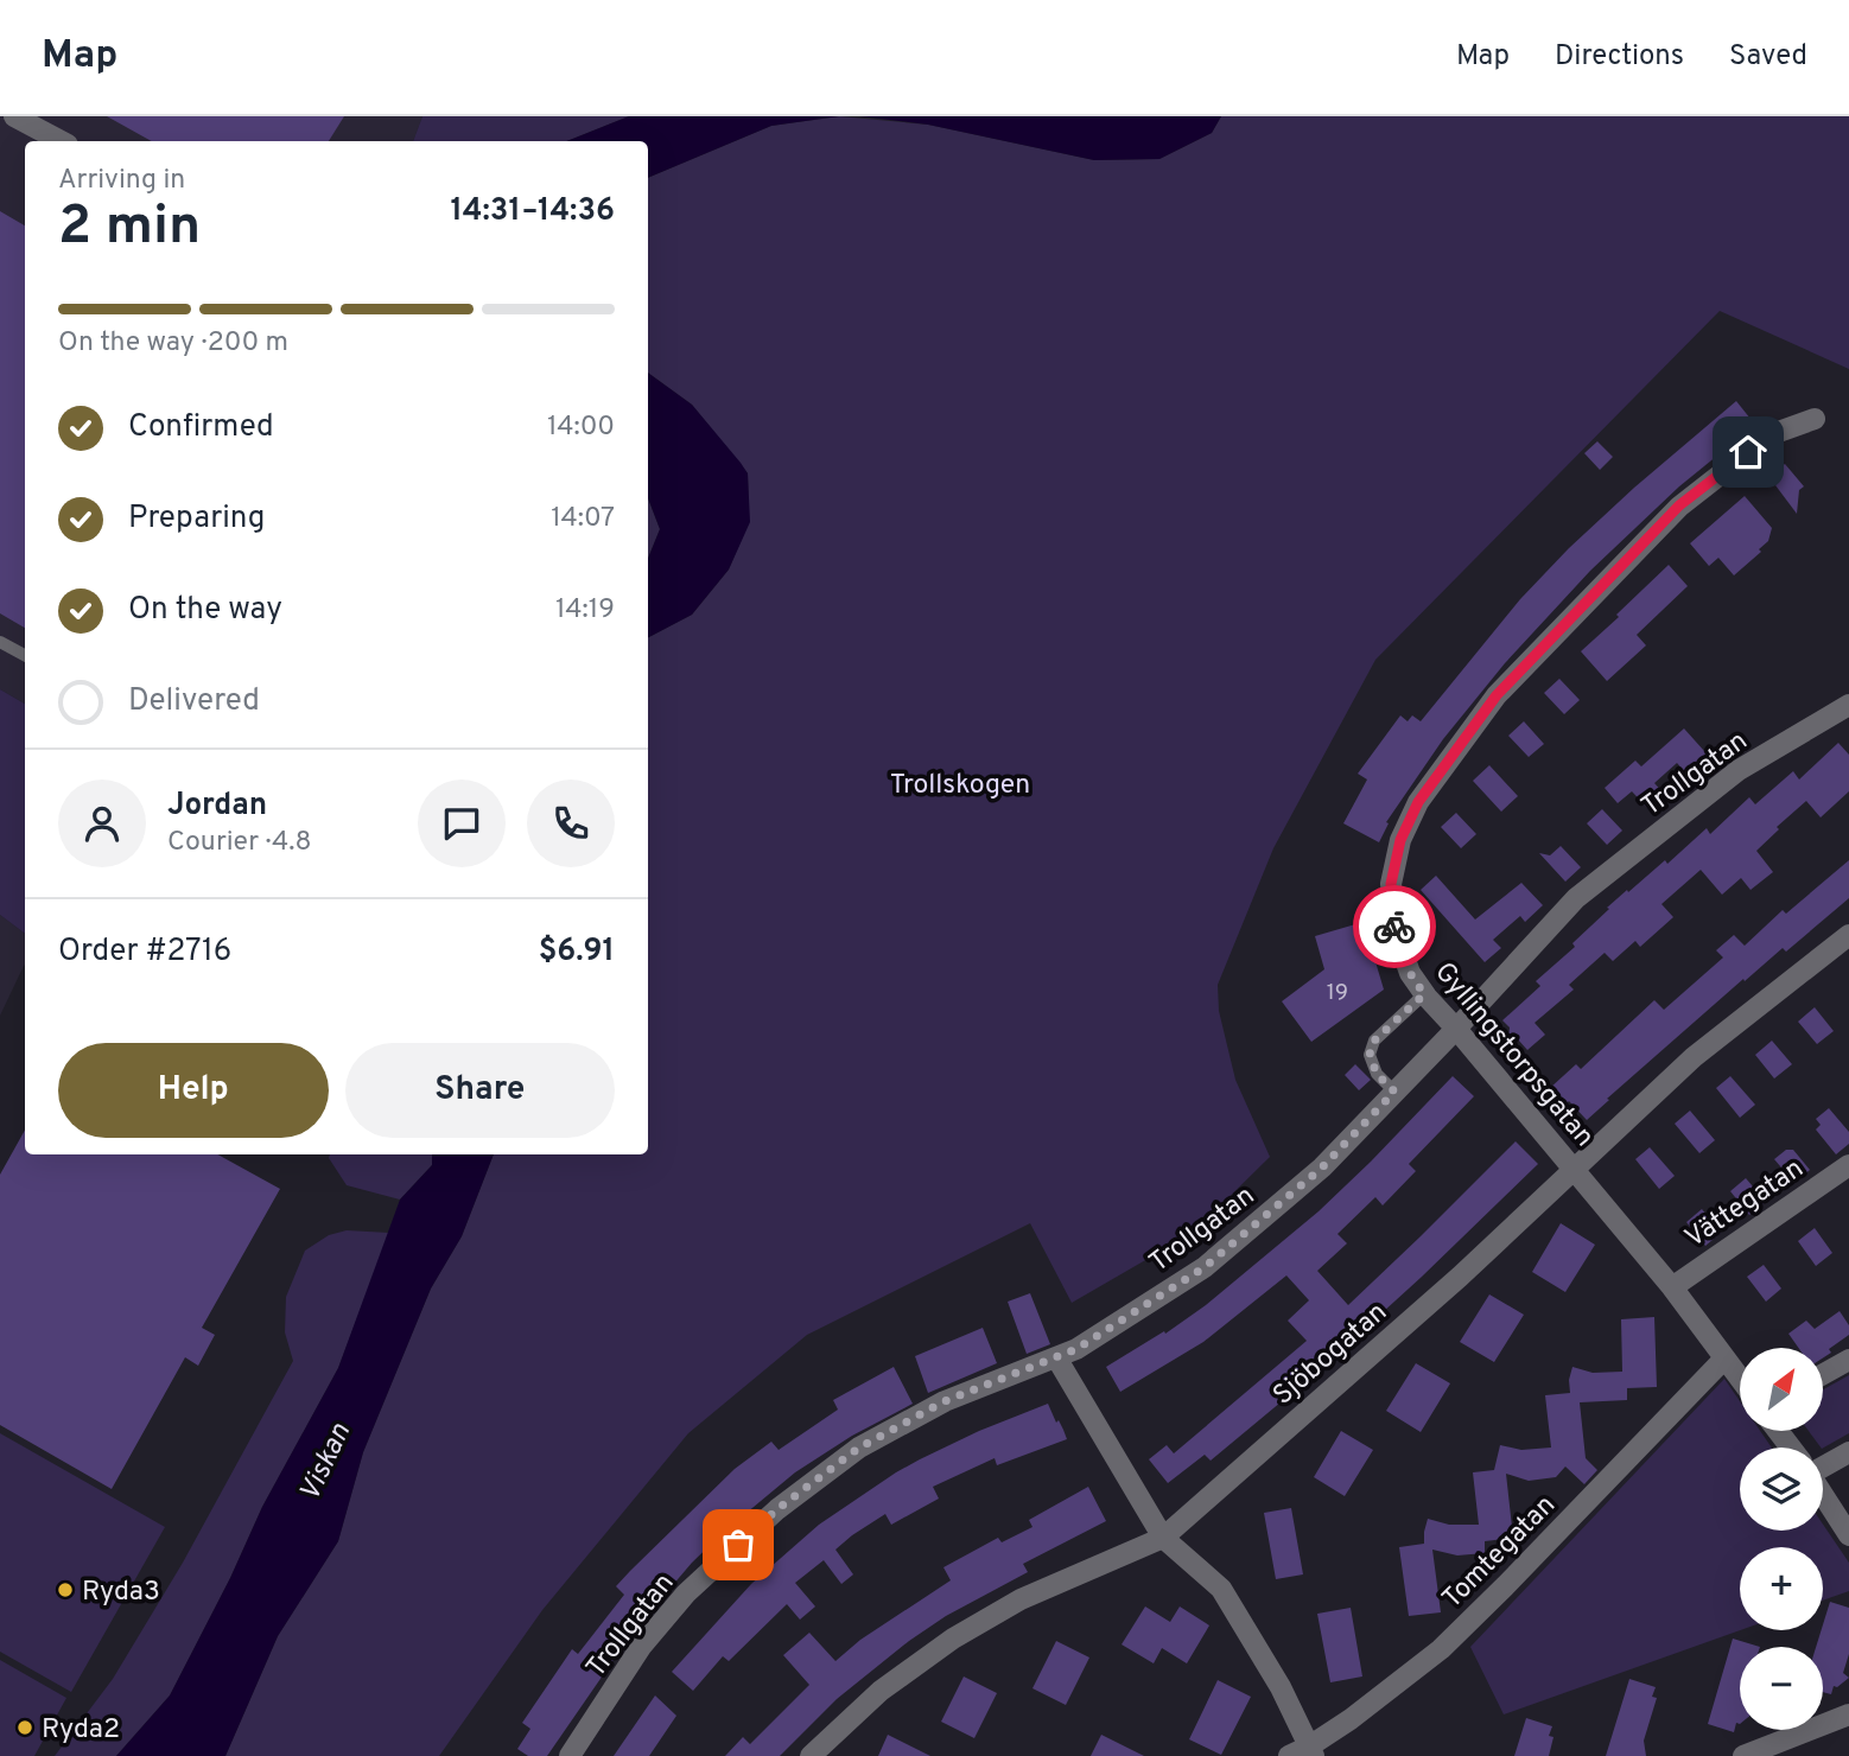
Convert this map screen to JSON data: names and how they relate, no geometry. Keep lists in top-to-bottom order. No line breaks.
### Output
{"streets":{"street":["Trollgatan","Gyllingstorpsgatan","Vättegatan","Sjöbogatan","Tomtegatan"]},"crossings":[["Trollgatan","Gyllingstorpsgatan"],["Gyllingstorpsgatan","Vättegatan"],["Gyllingstorpsgatan","Sjöbogatan"],["Gyllingstorpsgatan","Tomtegatan"]],"water":["Viskan"],"parks":["Trollskogen"],"places":["Ryda3","Ryda2"],"house_numbers":["19"],"north":"top right","page":{"header":"Map","nav":["Map","Directions","Saved"],"heading":["2 min","Arriving in","14:31–14:36"],"panel":["Jordan","Courier · 4.8","Order #2716","$6.91"],"bar":"On the way · 200 m","list":[["Confirmed","14:00"],["Preparing","14:07"],["On the way","14:19"],"Delivered"],"buttons":["Help","Share"],"map_buttons":["+","−"]}}
